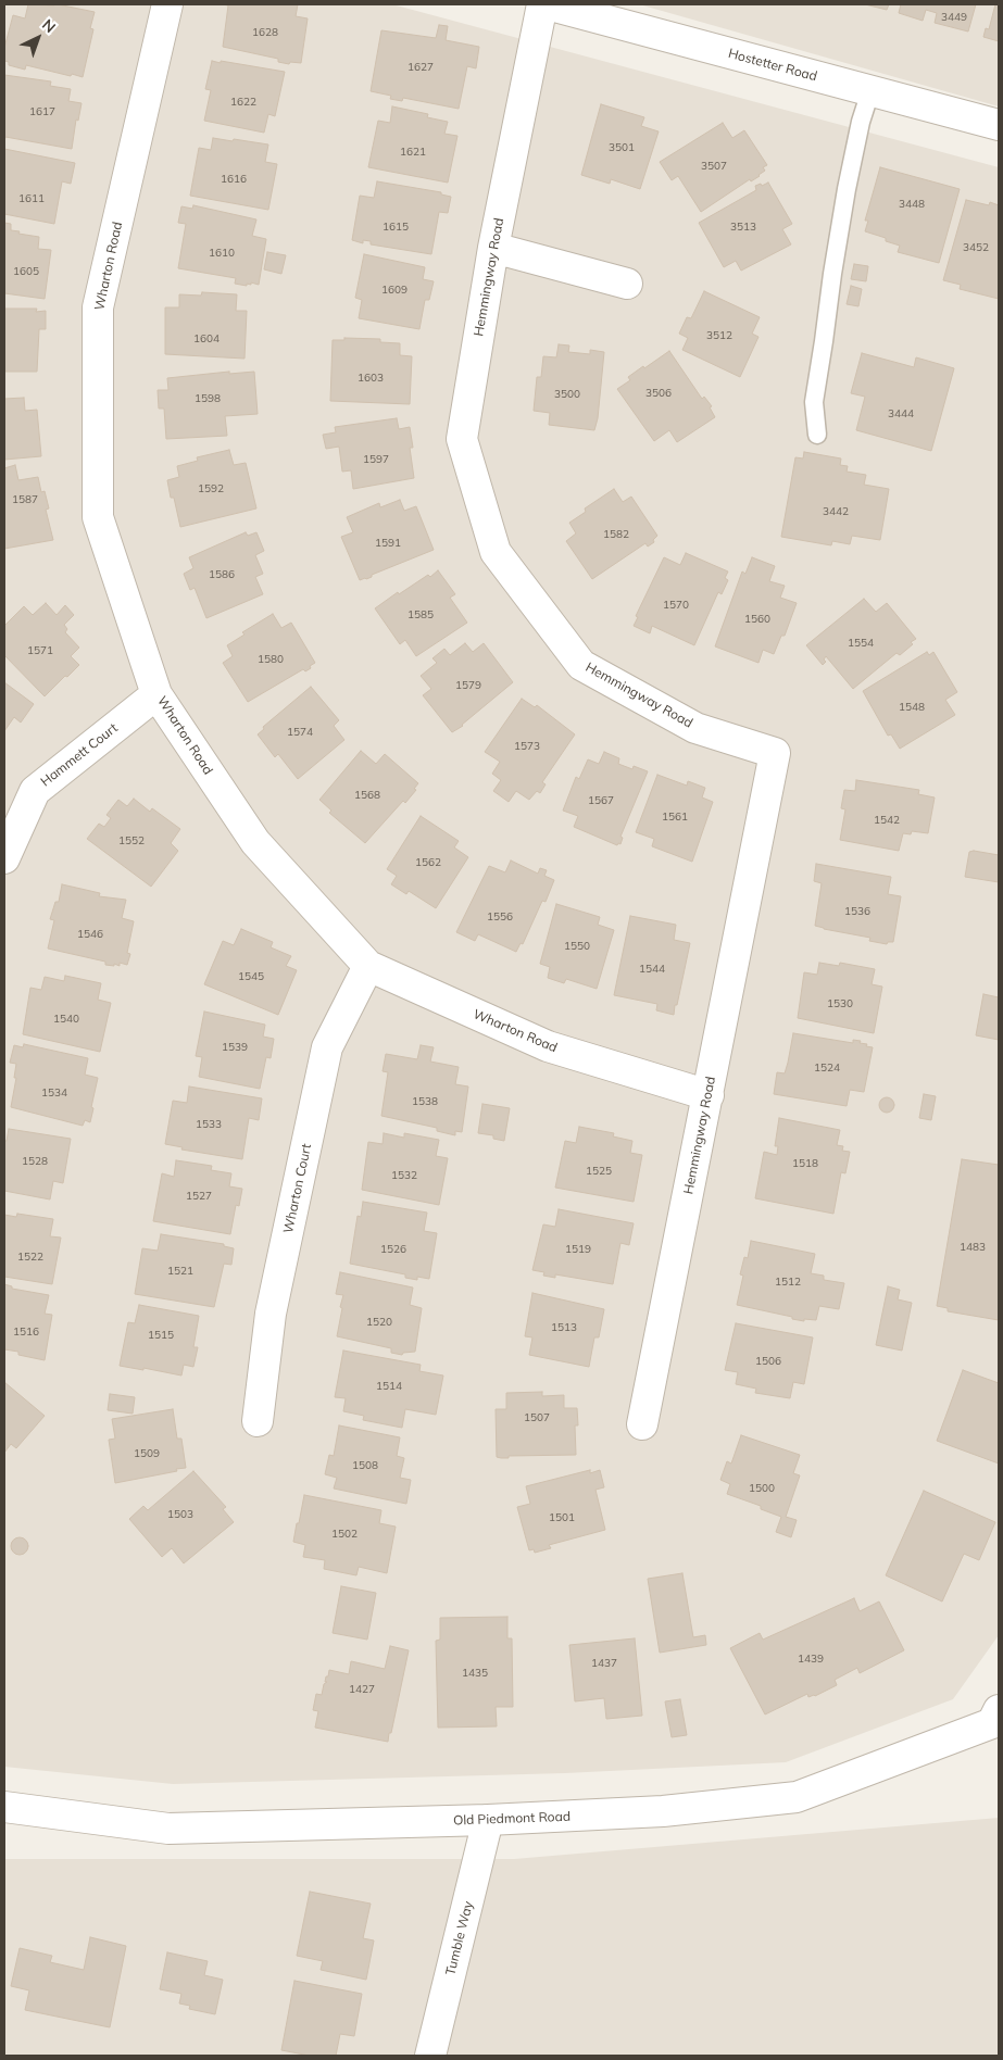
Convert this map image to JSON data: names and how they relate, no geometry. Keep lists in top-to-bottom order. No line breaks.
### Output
{"streets":{"street":["Hostetter Road","Wharton Road","Hemmingway Road","Hammett Court","Wharton Court","Old Piedmont Road","Tumble Way"]},"crossings":[["Wharton Road","Hemmingway Road"],["Wharton Road","Hammett Court"],["Wharton Road","Wharton Court"],["Old Piedmont Road","Tumble Way"]],"house_numbers":["3449","1628","1627","1622","1617","3501","1621","3507","1616","1611","3448","1615","3513","3452","1610","1605","1609","3512","1604","1603","3506","3500","1598","3444","1597","1592","1587","3442","1582","1591","1586","1570","1585","1560","1554","1571","1580","1579","1548","1574","1573","1568","1567","1561","1542","1552","1562","1536","1556","1546","1550","1544","1545","1530","1540","1539","1524","1534","1538","1533","1528","1518","1525","1532","1527","1483","1526","1519","1522","1521","1512","1520","1513","1516","1515","1506","1514","1507","1509","1508","1500","1503","1501","1502","1439","1437","1435","1427"],"north":"top right"}
